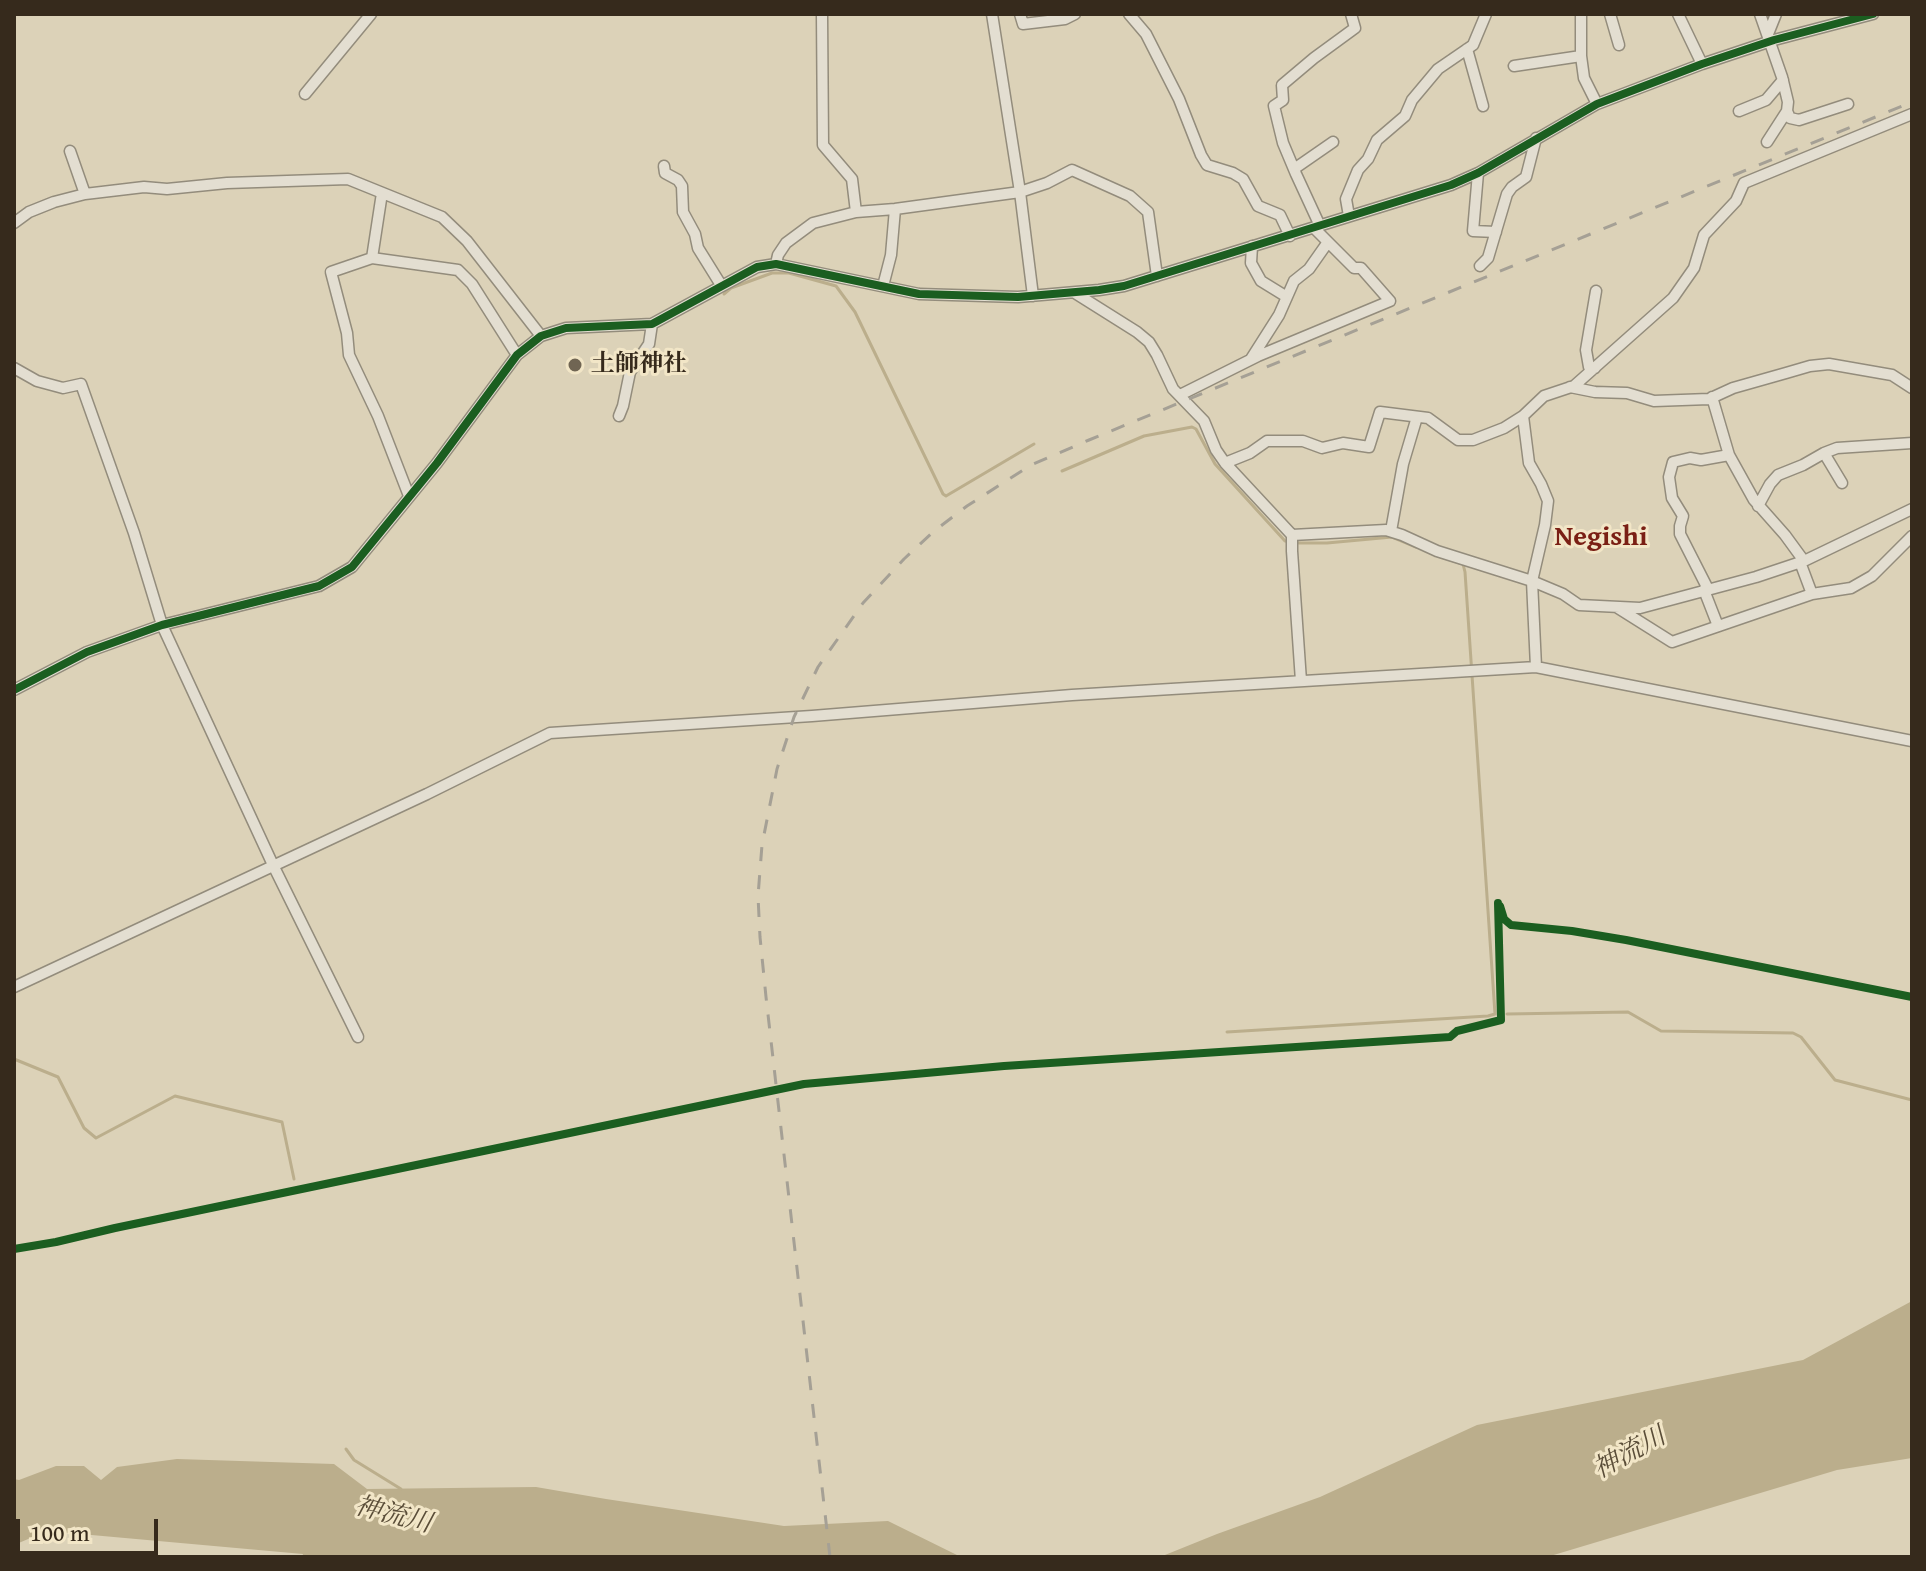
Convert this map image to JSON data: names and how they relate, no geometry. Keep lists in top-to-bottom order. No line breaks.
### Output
{"districts":["Negishi"],"water":["神流川"],"places":["土師神社"],"scale_bar":"100 m"}
